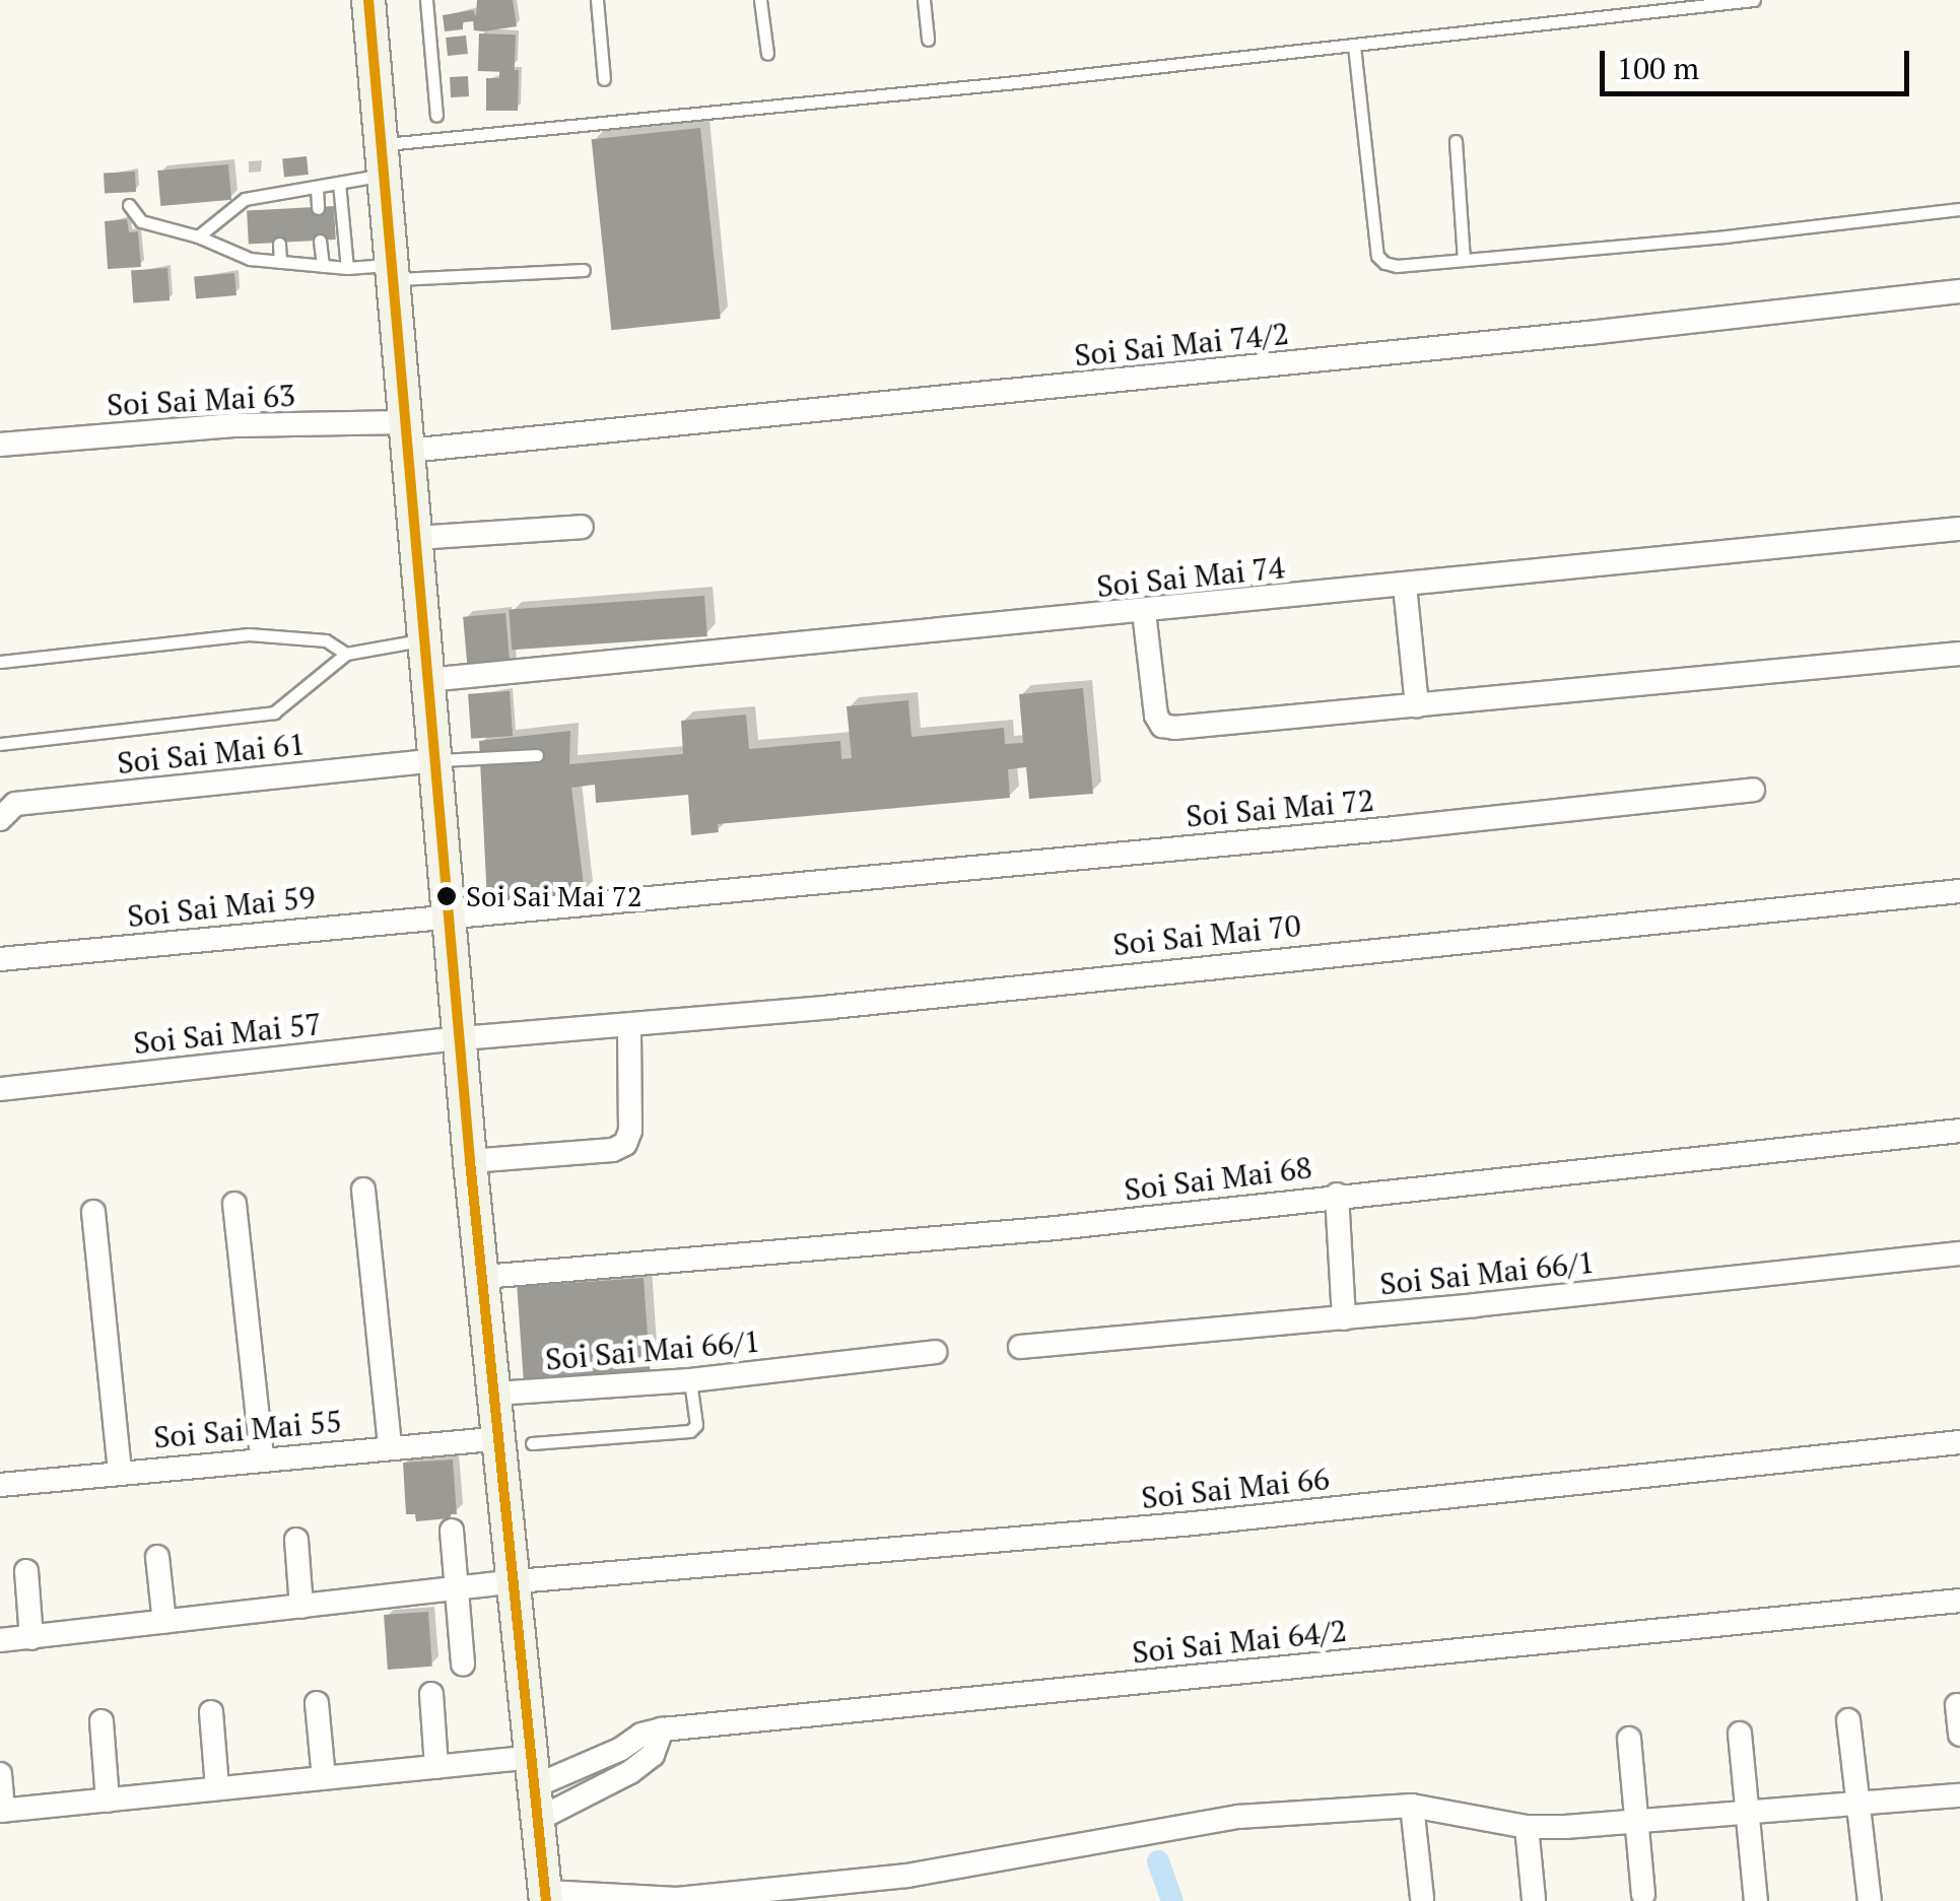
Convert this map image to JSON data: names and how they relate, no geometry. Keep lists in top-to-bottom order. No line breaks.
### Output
{"streets":{"street":["Soi Sai Mai 74/2","Soi Sai Mai 63","Soi Sai Mai 74","Soi Sai Mai 61","Soi Sai Mai 72","Soi Sai Mai 59","Soi Sai Mai 70","Soi Sai Mai 57","Soi Sai Mai 68","Soi Sai Mai 66/1","Soi Sai Mai 55","Soi Sai Mai 66","Soi Sai Mai 64/2"]},"crossings":[["Soi Sai Mai 74/2","Soi Sai Mai 63"],["Soi Sai Mai 72","Soi Sai Mai 59"],["Soi Sai Mai 70","Soi Sai Mai 57"]],"places":["Soi Sai Mai 72"],"scale_bar":"100 m"}
